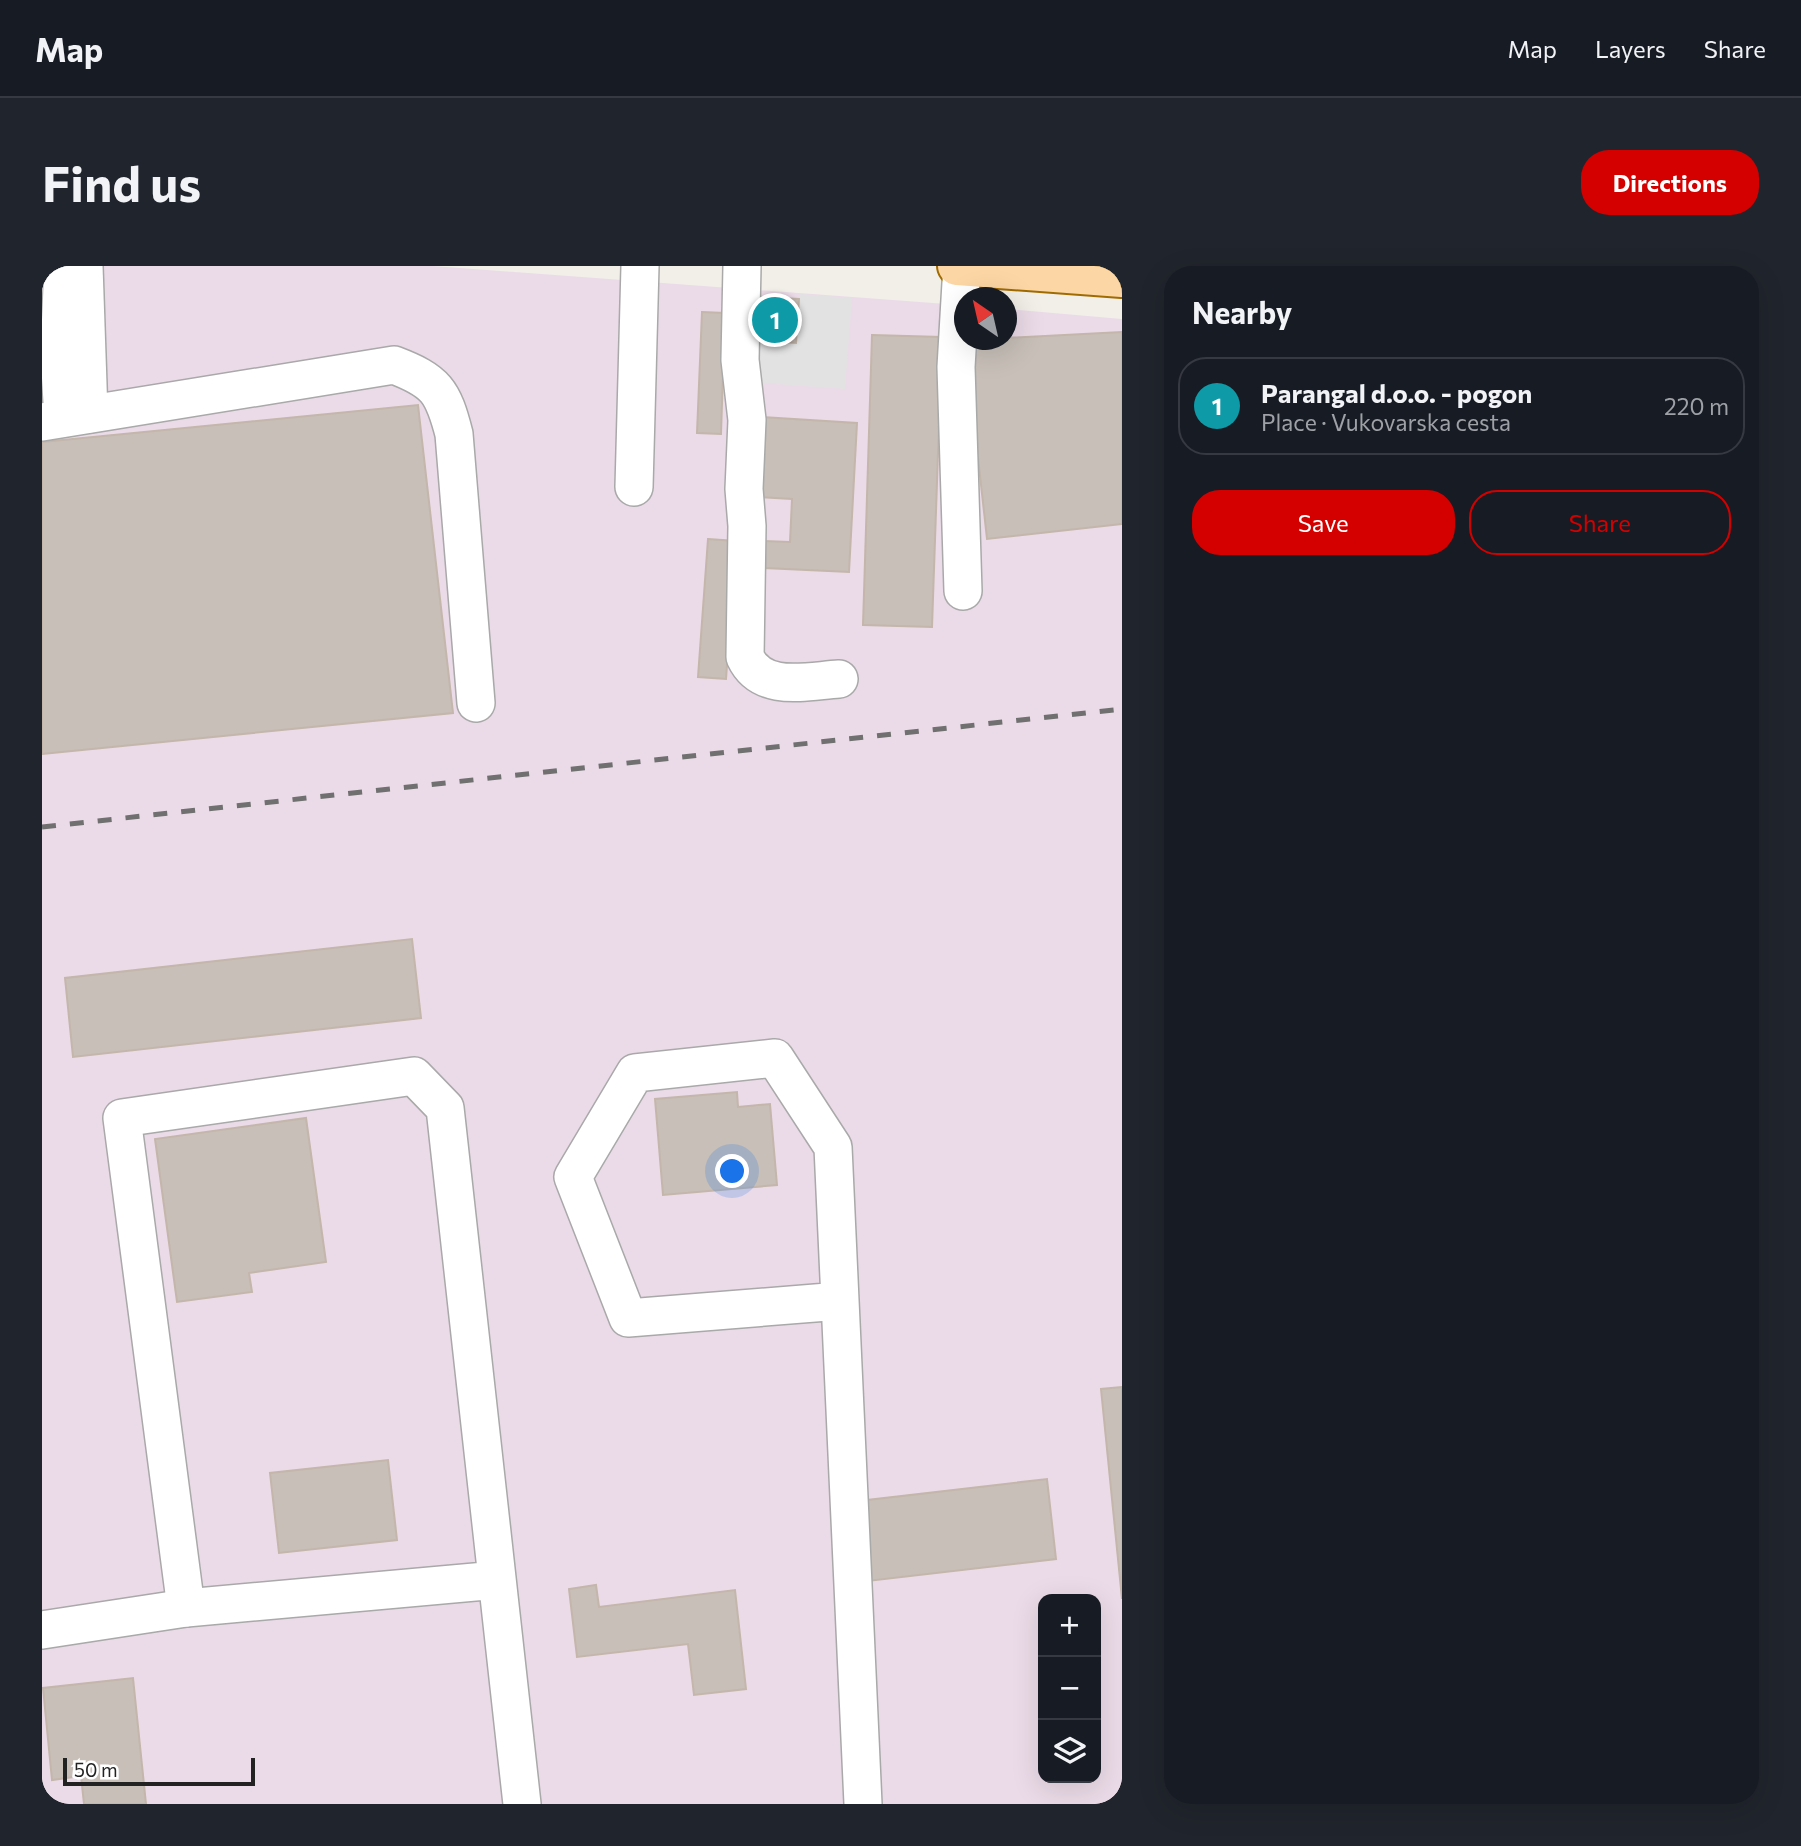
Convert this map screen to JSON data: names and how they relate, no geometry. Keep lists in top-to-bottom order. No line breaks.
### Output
{"scale_bar":"50 m","north":"top left","page":{"header":"Map","nav":["Map","Layers","Share"],"buttons":["Directions",["Save","Share"]],"title":"Find us","heading":"Nearby","pins":"1","list":[{"mark":"1","name":"Parangal d.o.o. - pogon","note":"Place · Vukovarska cesta","value":"220 m"}],"map_buttons":["+","−"],"scale":"50 m"}}
